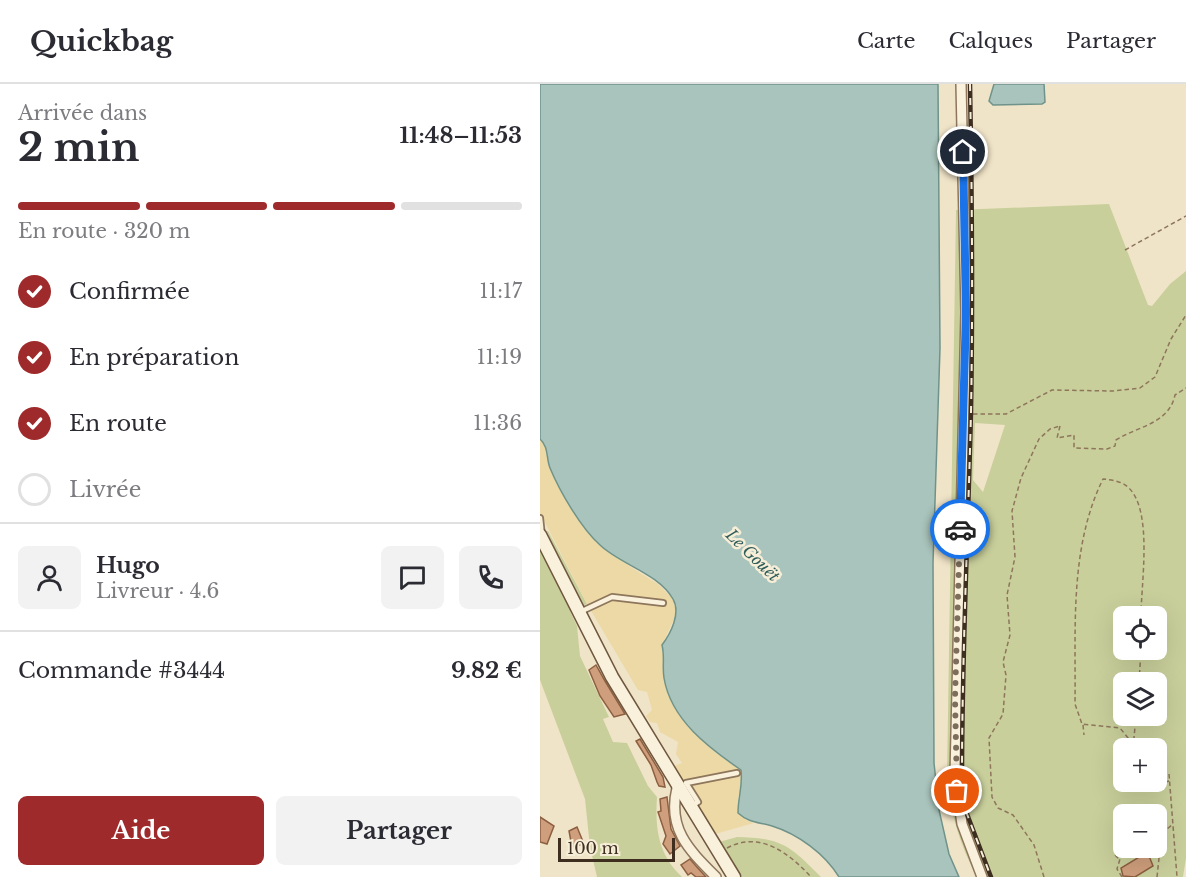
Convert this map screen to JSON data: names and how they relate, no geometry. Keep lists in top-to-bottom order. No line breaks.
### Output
{"water":["Le Gouët"],"scale_bar":"100 m","page":{"header":"Quickbag","nav":["Carte","Calques","Partager"],"heading":["2 min","Arrivée dans","11:48–11:53"],"panel":["Hugo","Livreur · 4.6","Commande #3444","9.82 €"],"bar":"En route · 320 m","list":[["Confirmée","11:17"],["En préparation","11:19"],["En route","11:36"],"Livrée"],"map_buttons":["+","−"],"buttons":["Aide","Partager"],"scale":"100 m"}}
